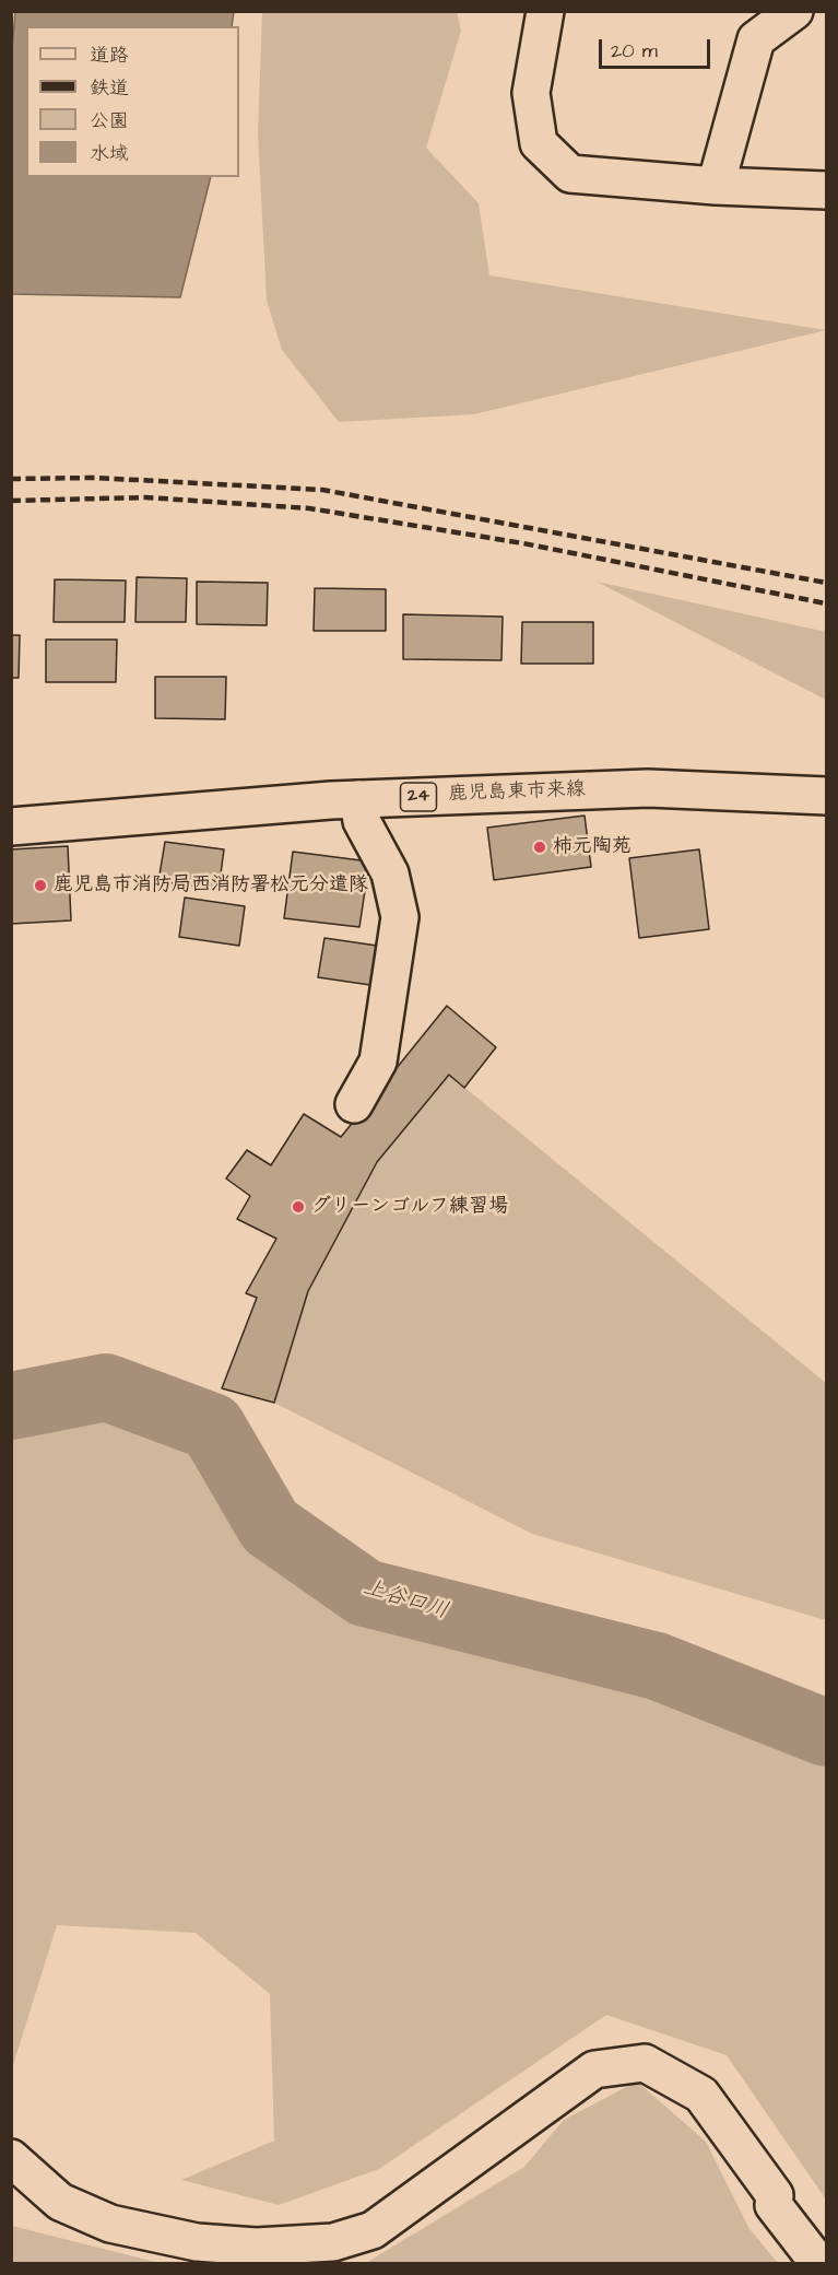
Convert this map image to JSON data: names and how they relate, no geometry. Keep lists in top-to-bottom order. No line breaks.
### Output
{"streets":{"street":["鹿児島東市来線","24"]},"water":["上谷口川"],"places":["柿元陶苑","鹿児島市消防局西消防署松元分遣隊","グリーンゴルフ練習場"],"legend":["道路","鉄道","公園","水域"],"scale_bar":"20 m"}
